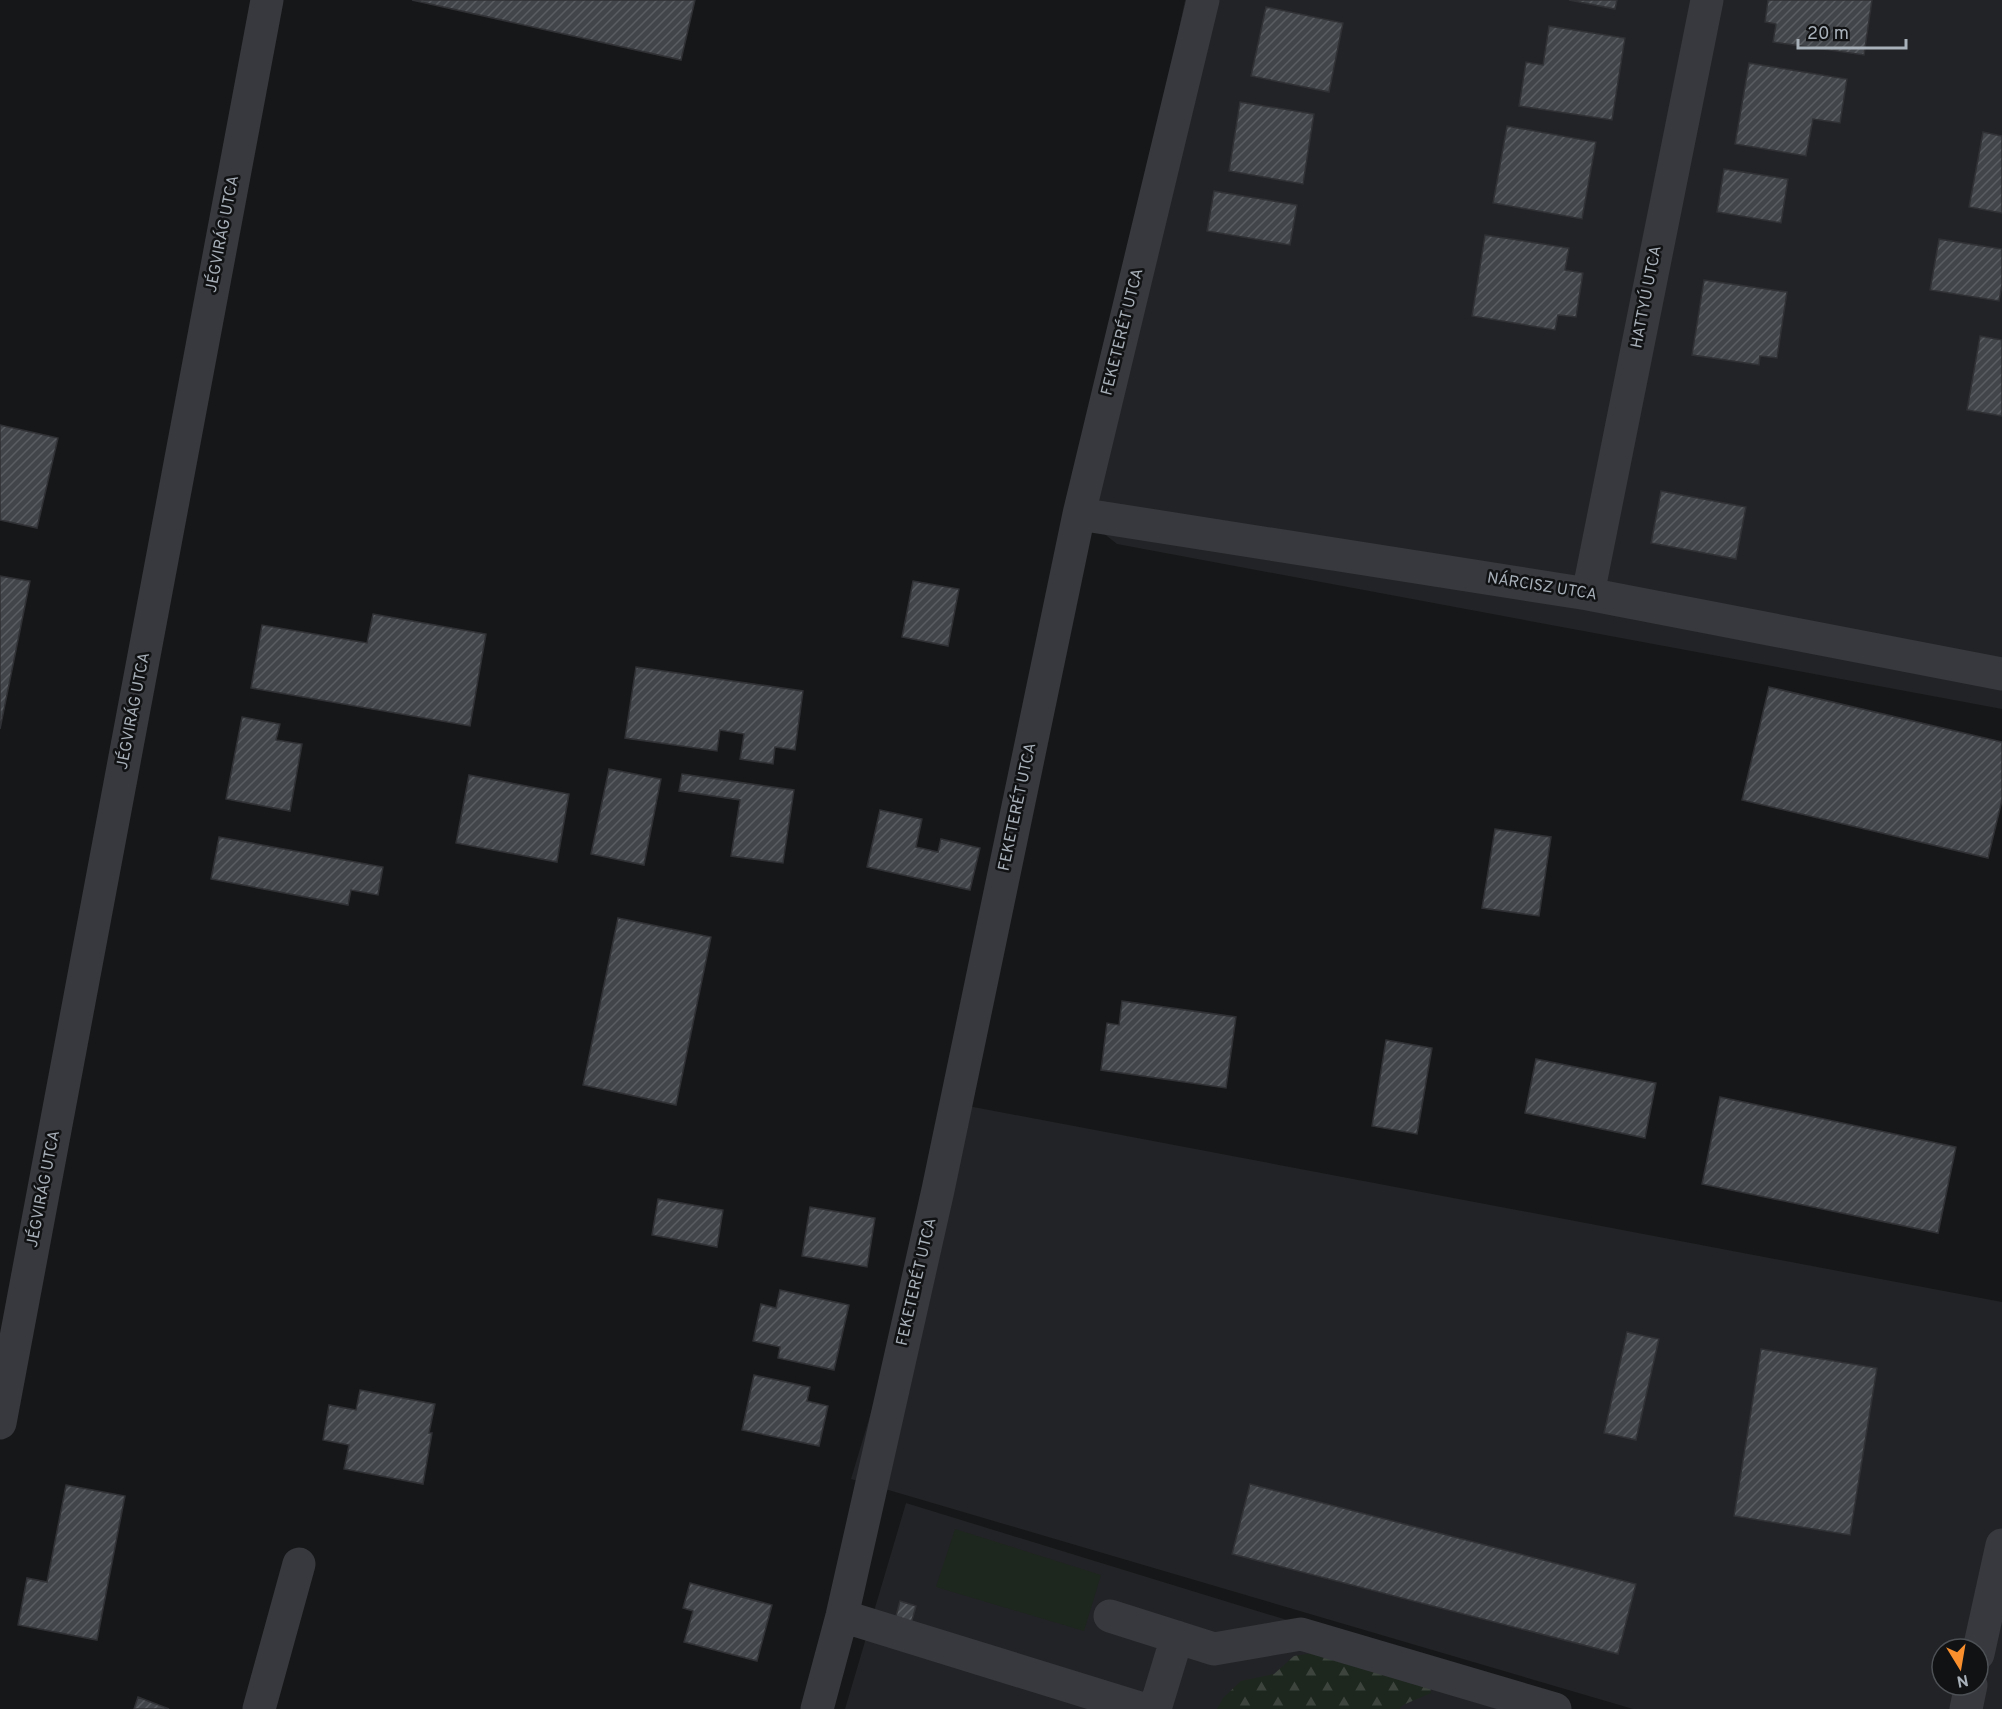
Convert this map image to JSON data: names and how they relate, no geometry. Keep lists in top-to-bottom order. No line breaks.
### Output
{"streets":{"street":["JÉGVIRÁG UTCA","HATTYÚ UTCA","FEKETERÉT UTCA","NÁRCISZ UTCA"]},"crossings":[["HATTYÚ UTCA","NÁRCISZ UTCA"],["FEKETERÉT UTCA","NÁRCISZ UTCA"]],"scale_bar":"20 m","north":"bottom"}
